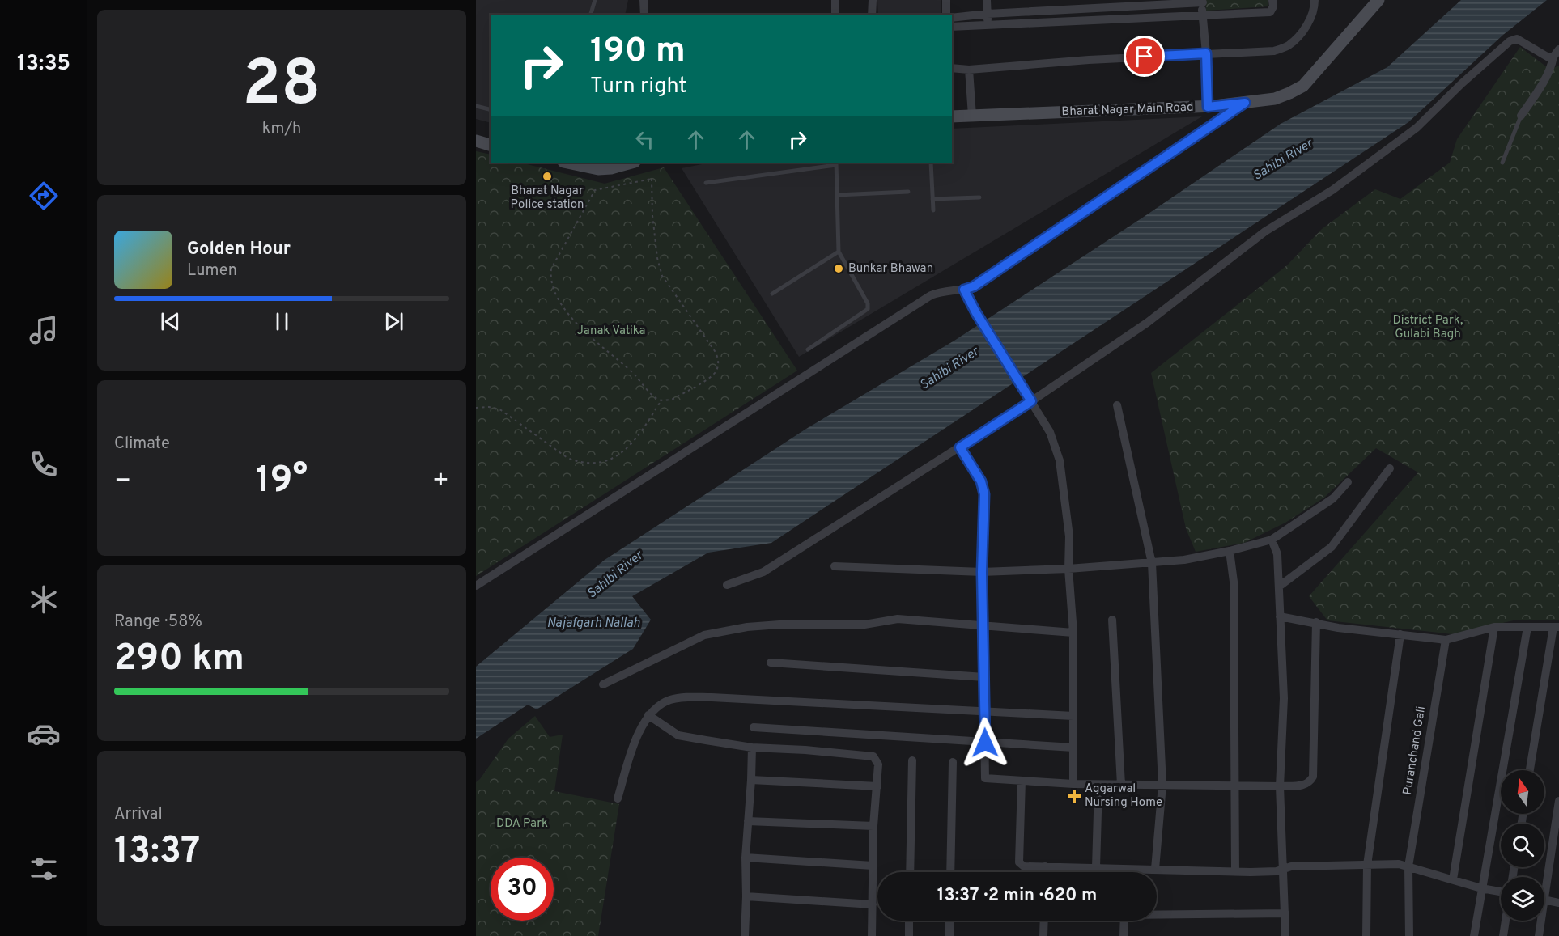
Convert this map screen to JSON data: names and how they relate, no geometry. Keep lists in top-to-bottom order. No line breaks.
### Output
{"streets":{"street":["Bharat Nagar Main Road","Puranchand Gali"]},"water":["Sahibi River","Najafgarh Nallah"],"parks":["District Park, Gulabi Bagh","Janak Vatika","DDA Park"],"places":{"other":["Bharat Nagar Police station","Bunkar Bhawan"],"health":["Aggarwal Nursing Home"]},"north":"top","page":{"tabs":"13:35","tile":[["28","km/h"],"Climate",["Range · 58%","290 km"],["Arrival","13:37"]],"turn":["190 m","Turn right"],"song":["Golden Hour","Lumen"],"heat":["−","19°","+"],"limit":"30","trip":"13:37 · 2 min · 620 m"}}
